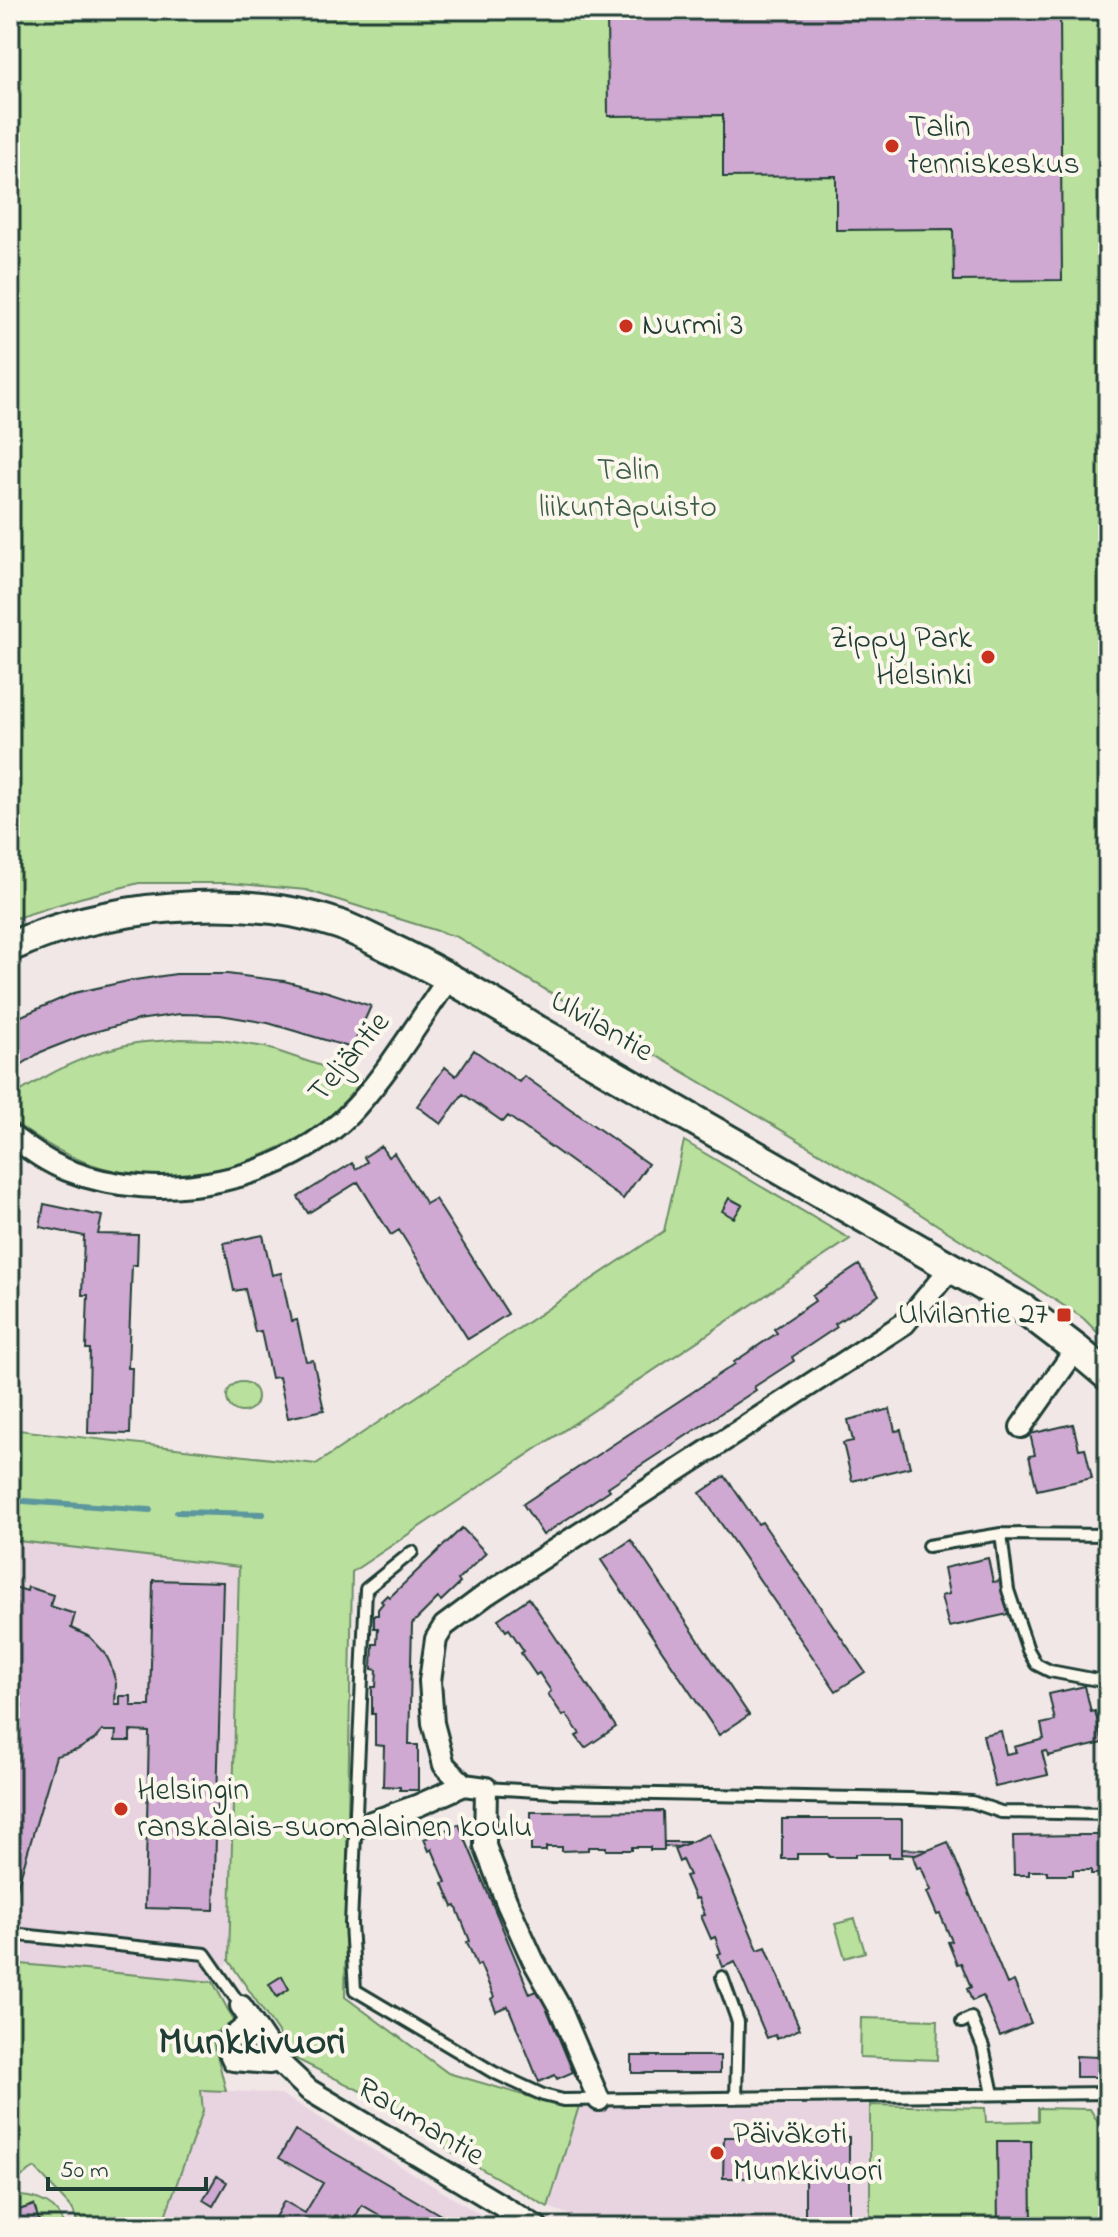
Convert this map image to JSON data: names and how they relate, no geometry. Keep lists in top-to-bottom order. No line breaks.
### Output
{"streets":{"street":["Ulvilantie","Teljäntie","Raumantie"]},"crossings":[["Ulvilantie","Teljäntie"]],"districts":["Munkkivuori"],"parks":["Talin liikuntapuisto"],"places":{"other":["Talin tenniskeskus","Nurmi 3","Zippy Park Helsinki","Helsingin ranskalais-suomalainen koulu","Päiväkoti Munkkivuori"],"transit":["Ulvilantie 27"]},"scale_bar":"50 m"}
